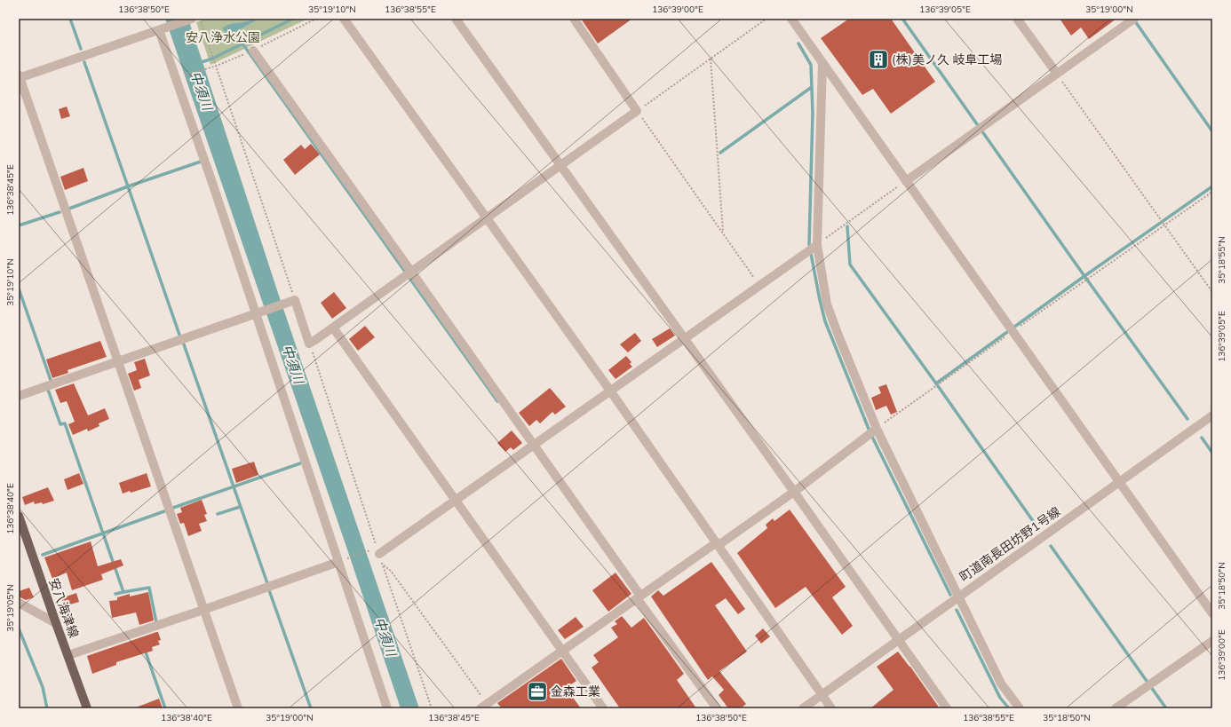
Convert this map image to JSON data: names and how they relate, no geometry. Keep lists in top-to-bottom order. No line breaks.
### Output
{"streets":{"main road":["安八海津線"],"street":["町道南長田坊野1号線"]},"water":["中須川"],"parks":["安八浄水公園"],"places":{"building":["(株)美ノ久 岐阜工場"],"office":["金森工業"]},"coordinates":["136°38'50\"E","35°19'10\"N","136°38'55\"E","136°39'00\"E","136°39'05\"E","35°19'00\"N","136°38'45\"E","35°18'55\"N","136°38'40\"E","35°18'50\"N","35°19'05\"N"]}
